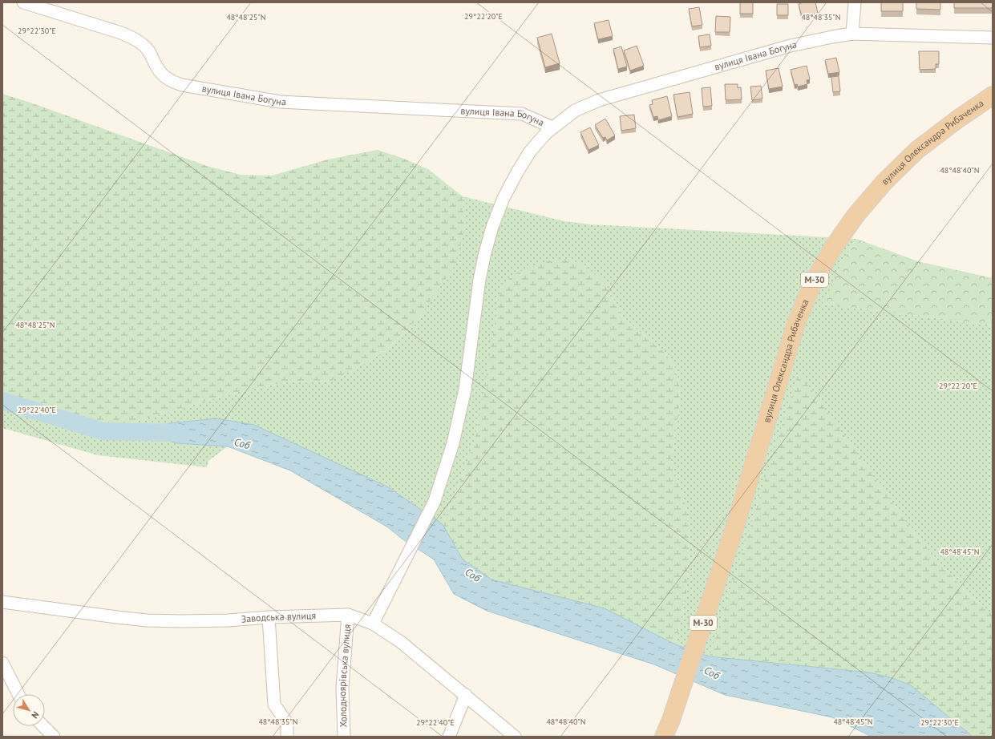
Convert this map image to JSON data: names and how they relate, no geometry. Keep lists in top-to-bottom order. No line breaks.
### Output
{"streets":{"highway":["вулиця Олександра Рибаченка","М-30"],"street":["вулиця Івана Богуна","Заводська вулиця","Холодноярівська вулиця"]},"crossings":[["Заводська вулиця","Холодноярівська вулиця"]],"water":["Соб"],"north":"bottom right","coordinates":["29°22'20\"E","48°48'25\"N","48°48'35\"N","29°22'30\"E","48°48'40\"N","29°22'40\"E","48°48'45\"N"]}
